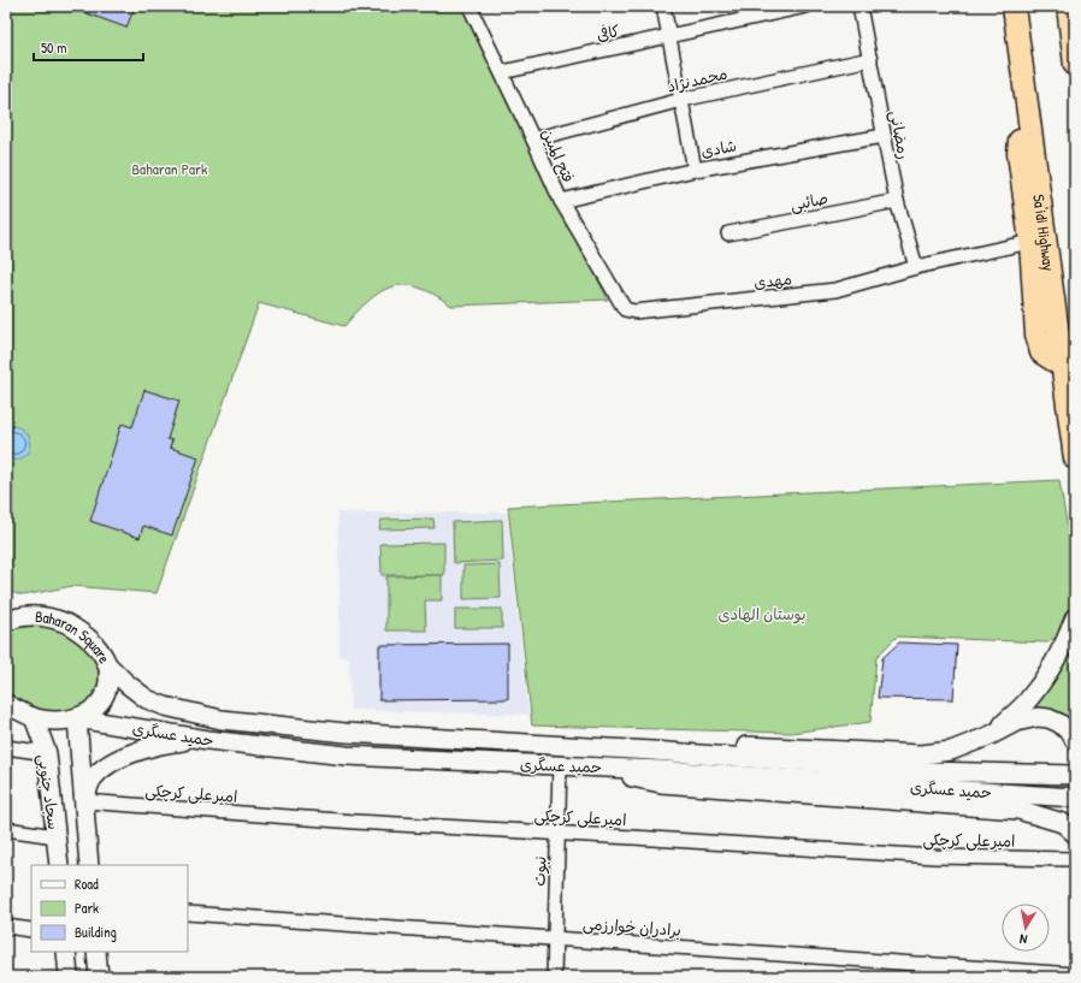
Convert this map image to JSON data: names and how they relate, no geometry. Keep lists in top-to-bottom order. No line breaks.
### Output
{"streets":{"highway":["Sa'idi Highway"],"main road":["Baharan Square","حمید عسگری","سجاد جنوبی"],"street":["کافی","محمدنژاد","رمضانی","شادی","فتح المبین","صائبی","مهدی","امیرعلی کرچکی","نبوت","برادران خوارزمی"]},"crossings":[["کافی","فتح المبین"],["محمدنژاد","رمضانی"],["محمدنژاد","فتح المبین"],["رمضانی","شادی"],["رمضانی","صائبی"],["رمضانی","مهدی"],["شادی","فتح المبین"],["فتح المبین","مهدی"],["Baharan Square","حمید عسگری"],["Baharan Square","سجاد جنوبی"],["حمید عسگری","سجاد جنوبی"],["حمید عسگری","نبوت"],["سجاد جنوبی","امیرعلی کرچکی"],["امیرعلی کرچکی","نبوت"],["نبوت","برادران خوارزمی"]],"parks":["Baharan Park","بوستان الهادی"],"legend":["Road","Park","Building"],"scale_bar":"50 m","north":"bottom"}
